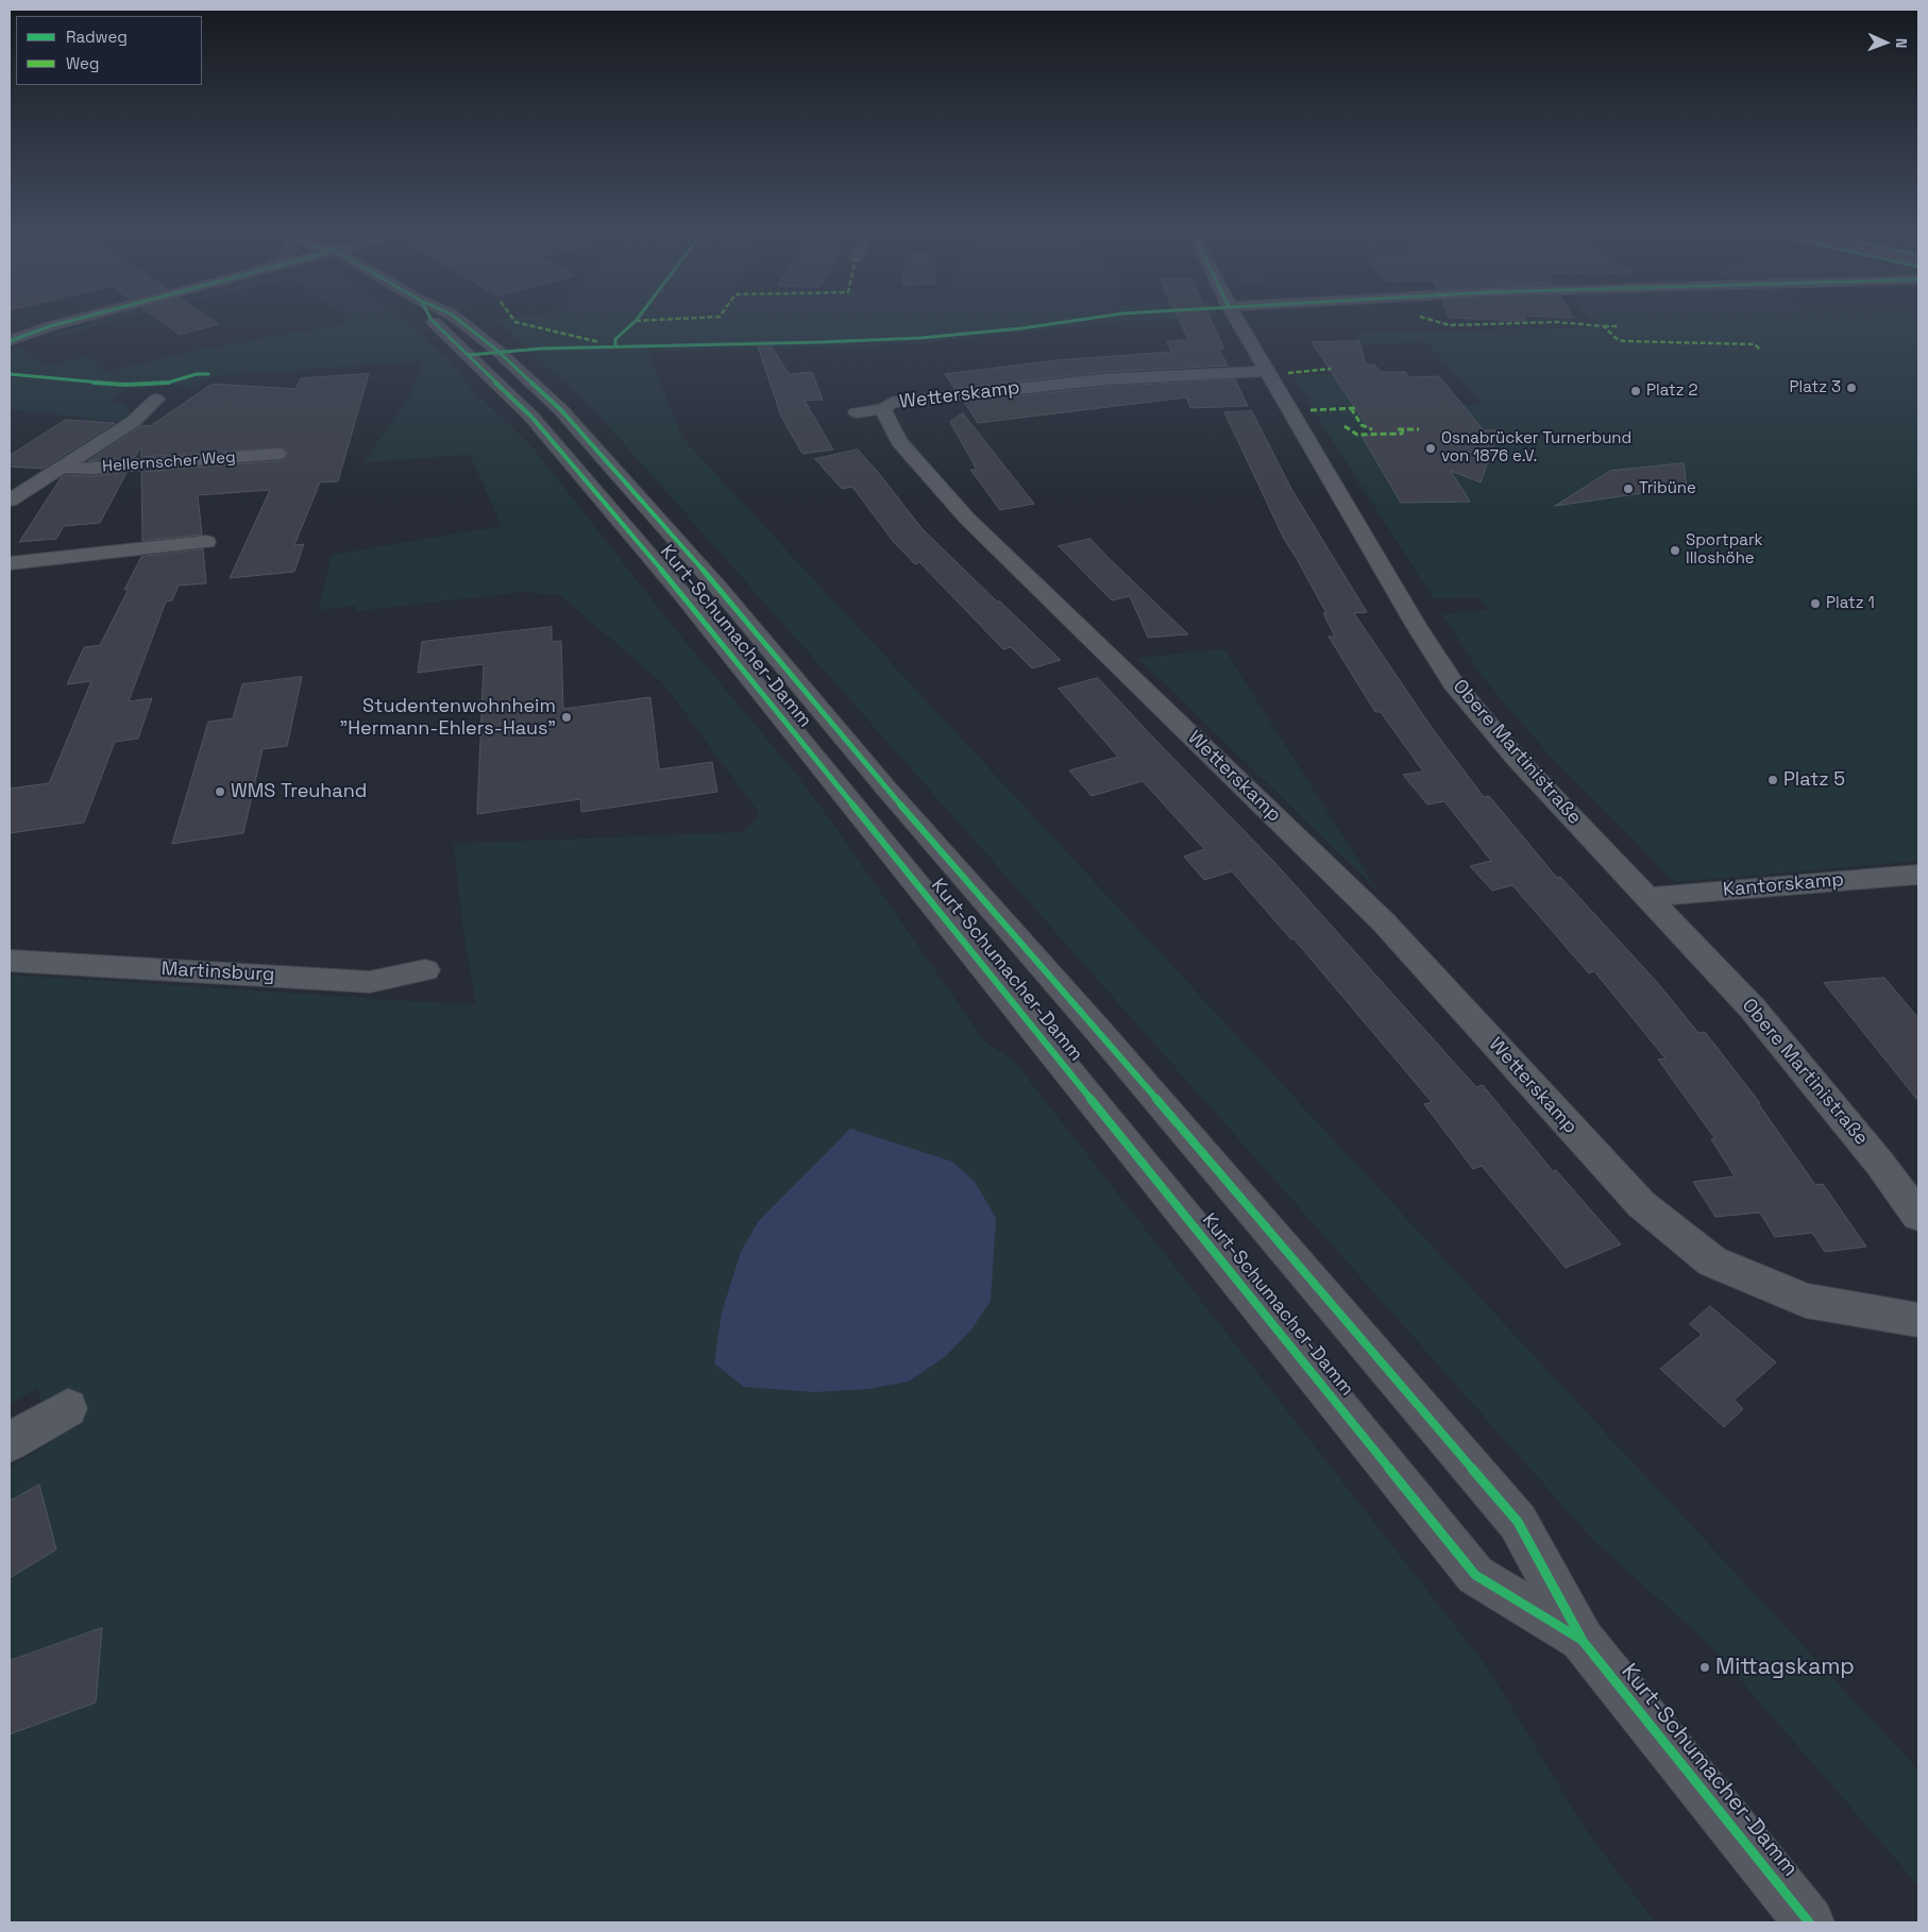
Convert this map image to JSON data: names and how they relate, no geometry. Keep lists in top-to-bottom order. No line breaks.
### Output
{"streets":{"main road":["Kurt-Schumacher-Damm"],"street":["Wetterskamp","Hellernscher Weg","Obere Martinistraße","Kantorskamp","Martinsburg"]},"crossings":[["Wetterskamp","Obere Martinistraße"],["Obere Martinistraße","Kantorskamp"]],"places":["Platz 3","Platz 2","Osnabrücker Turnerbund von 1876 e.V.","Tribüne","Sportpark Illoshöhe","Platz 1","Studentenwohnheim \"Hermann-Ehlers-Haus\"","Platz 5","WMS Treuhand","Mittagskamp"],"legend":["Radweg","Weg"],"north":"right"}
